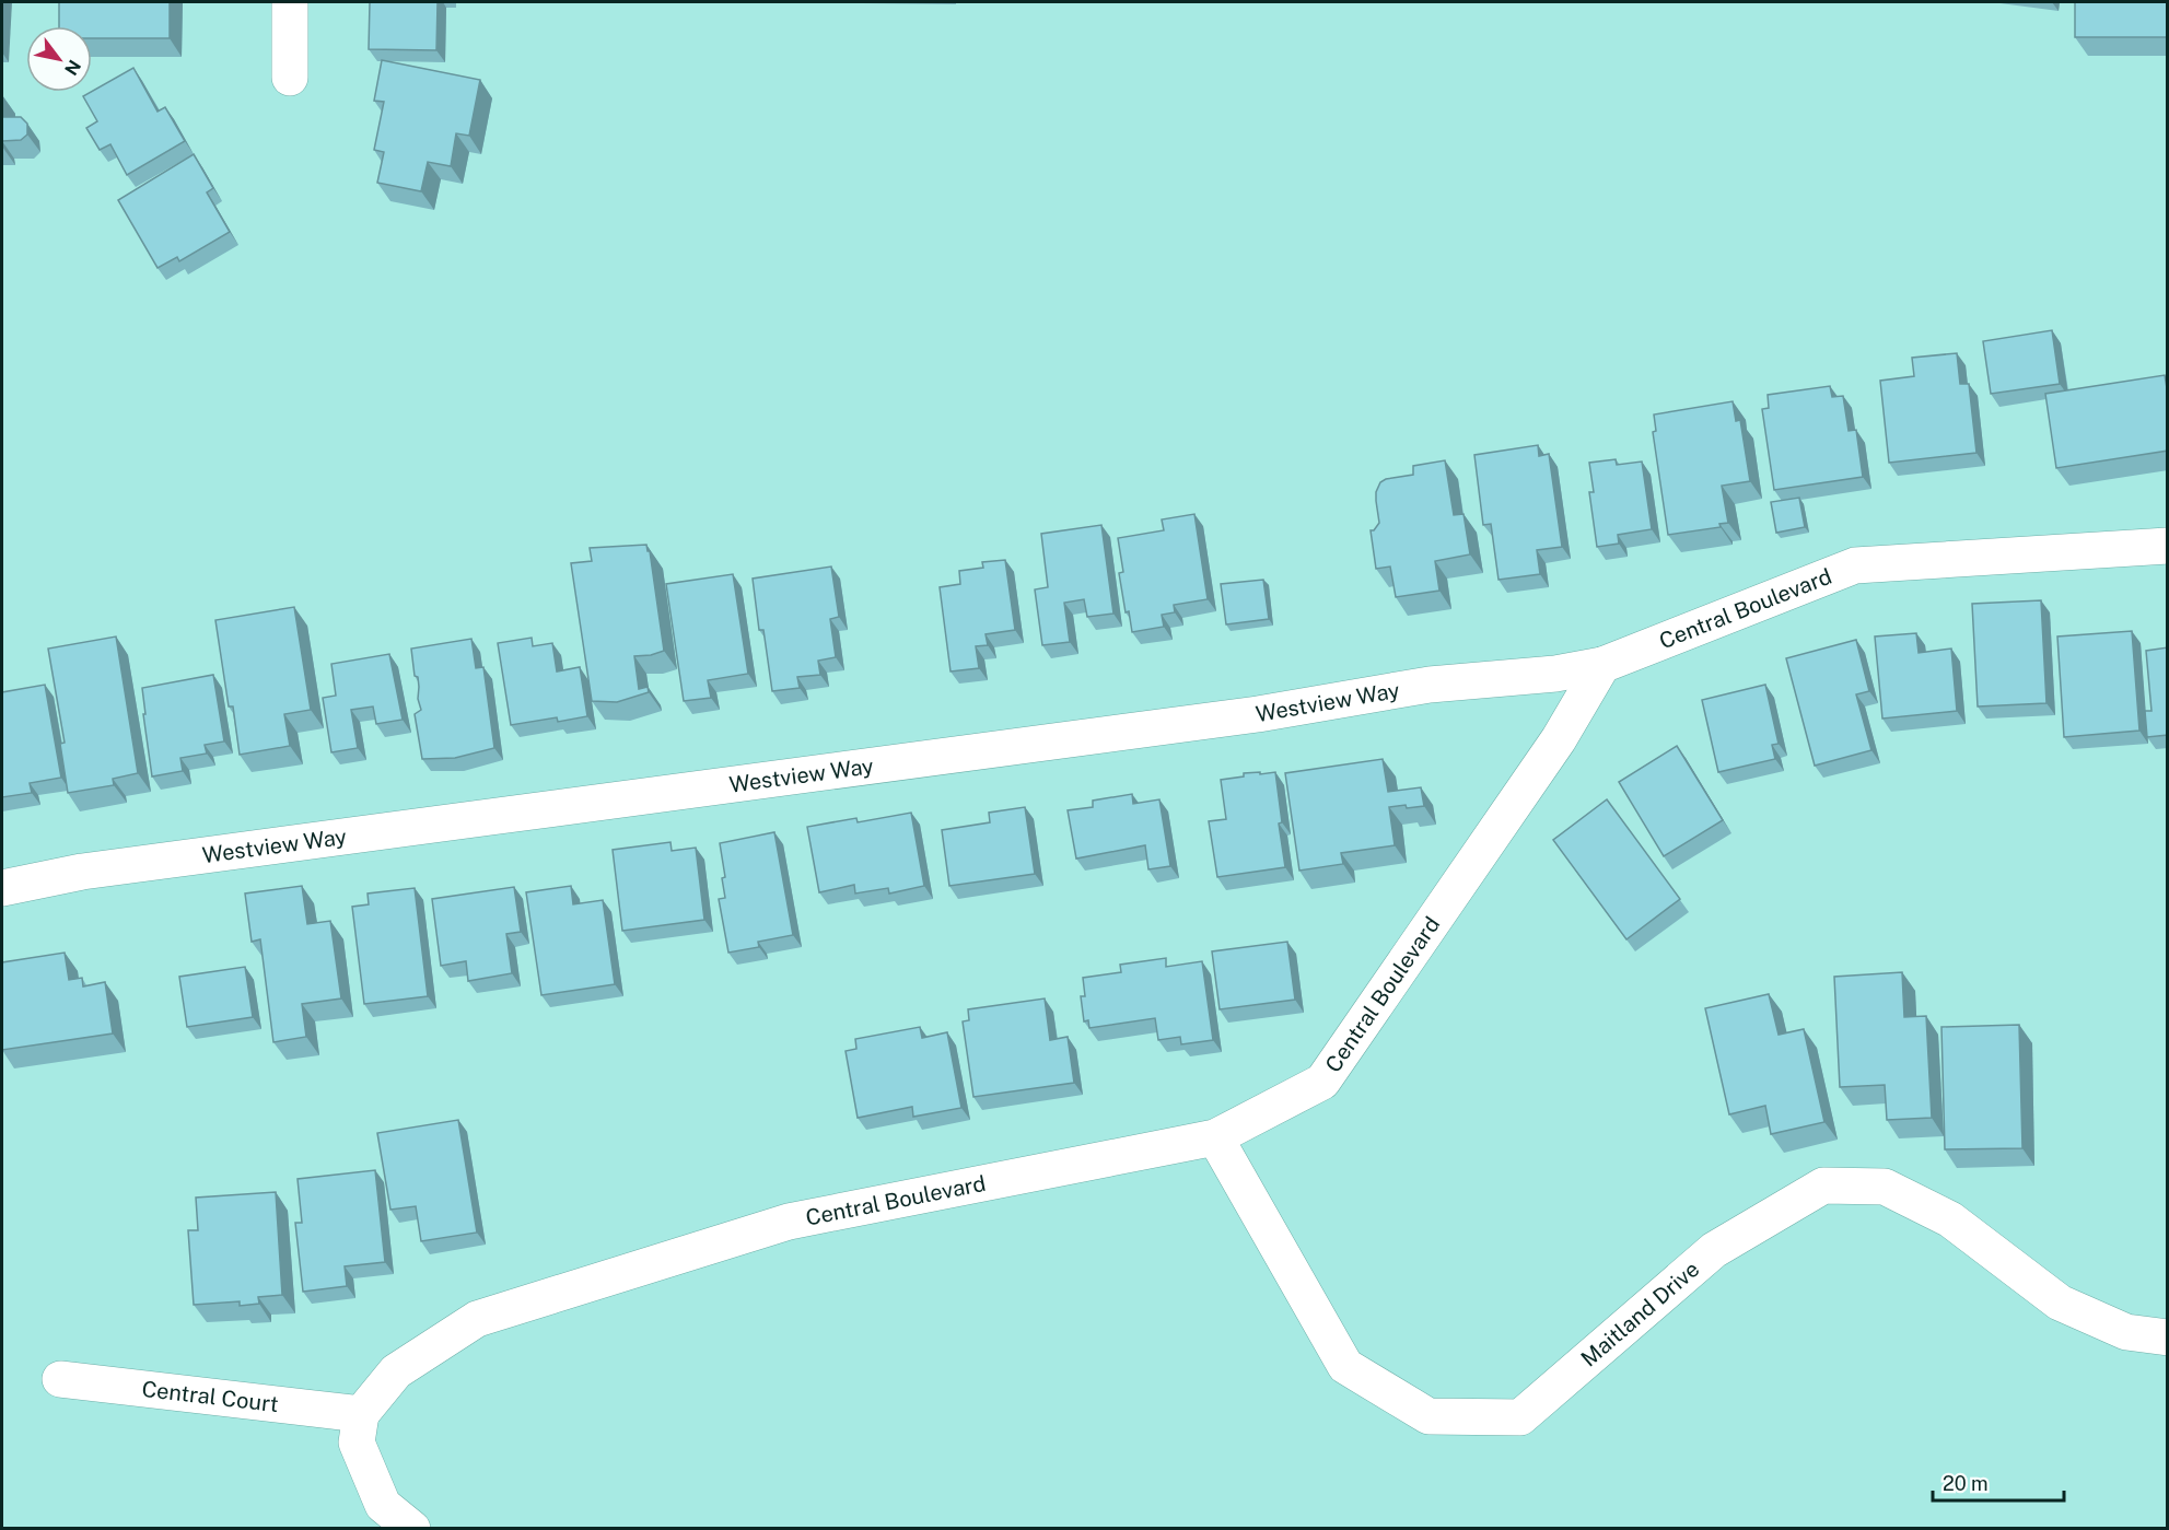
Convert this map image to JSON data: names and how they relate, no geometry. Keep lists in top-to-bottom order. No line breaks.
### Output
{"streets":{"street":["Central Boulevard","Westview Way","Maitland Drive","Central Court"]},"crossings":[["Central Boulevard","Westview Way"],["Central Boulevard","Maitland Drive"],["Central Boulevard","Central Court"]],"scale_bar":"20 m","north":"bottom right"}
